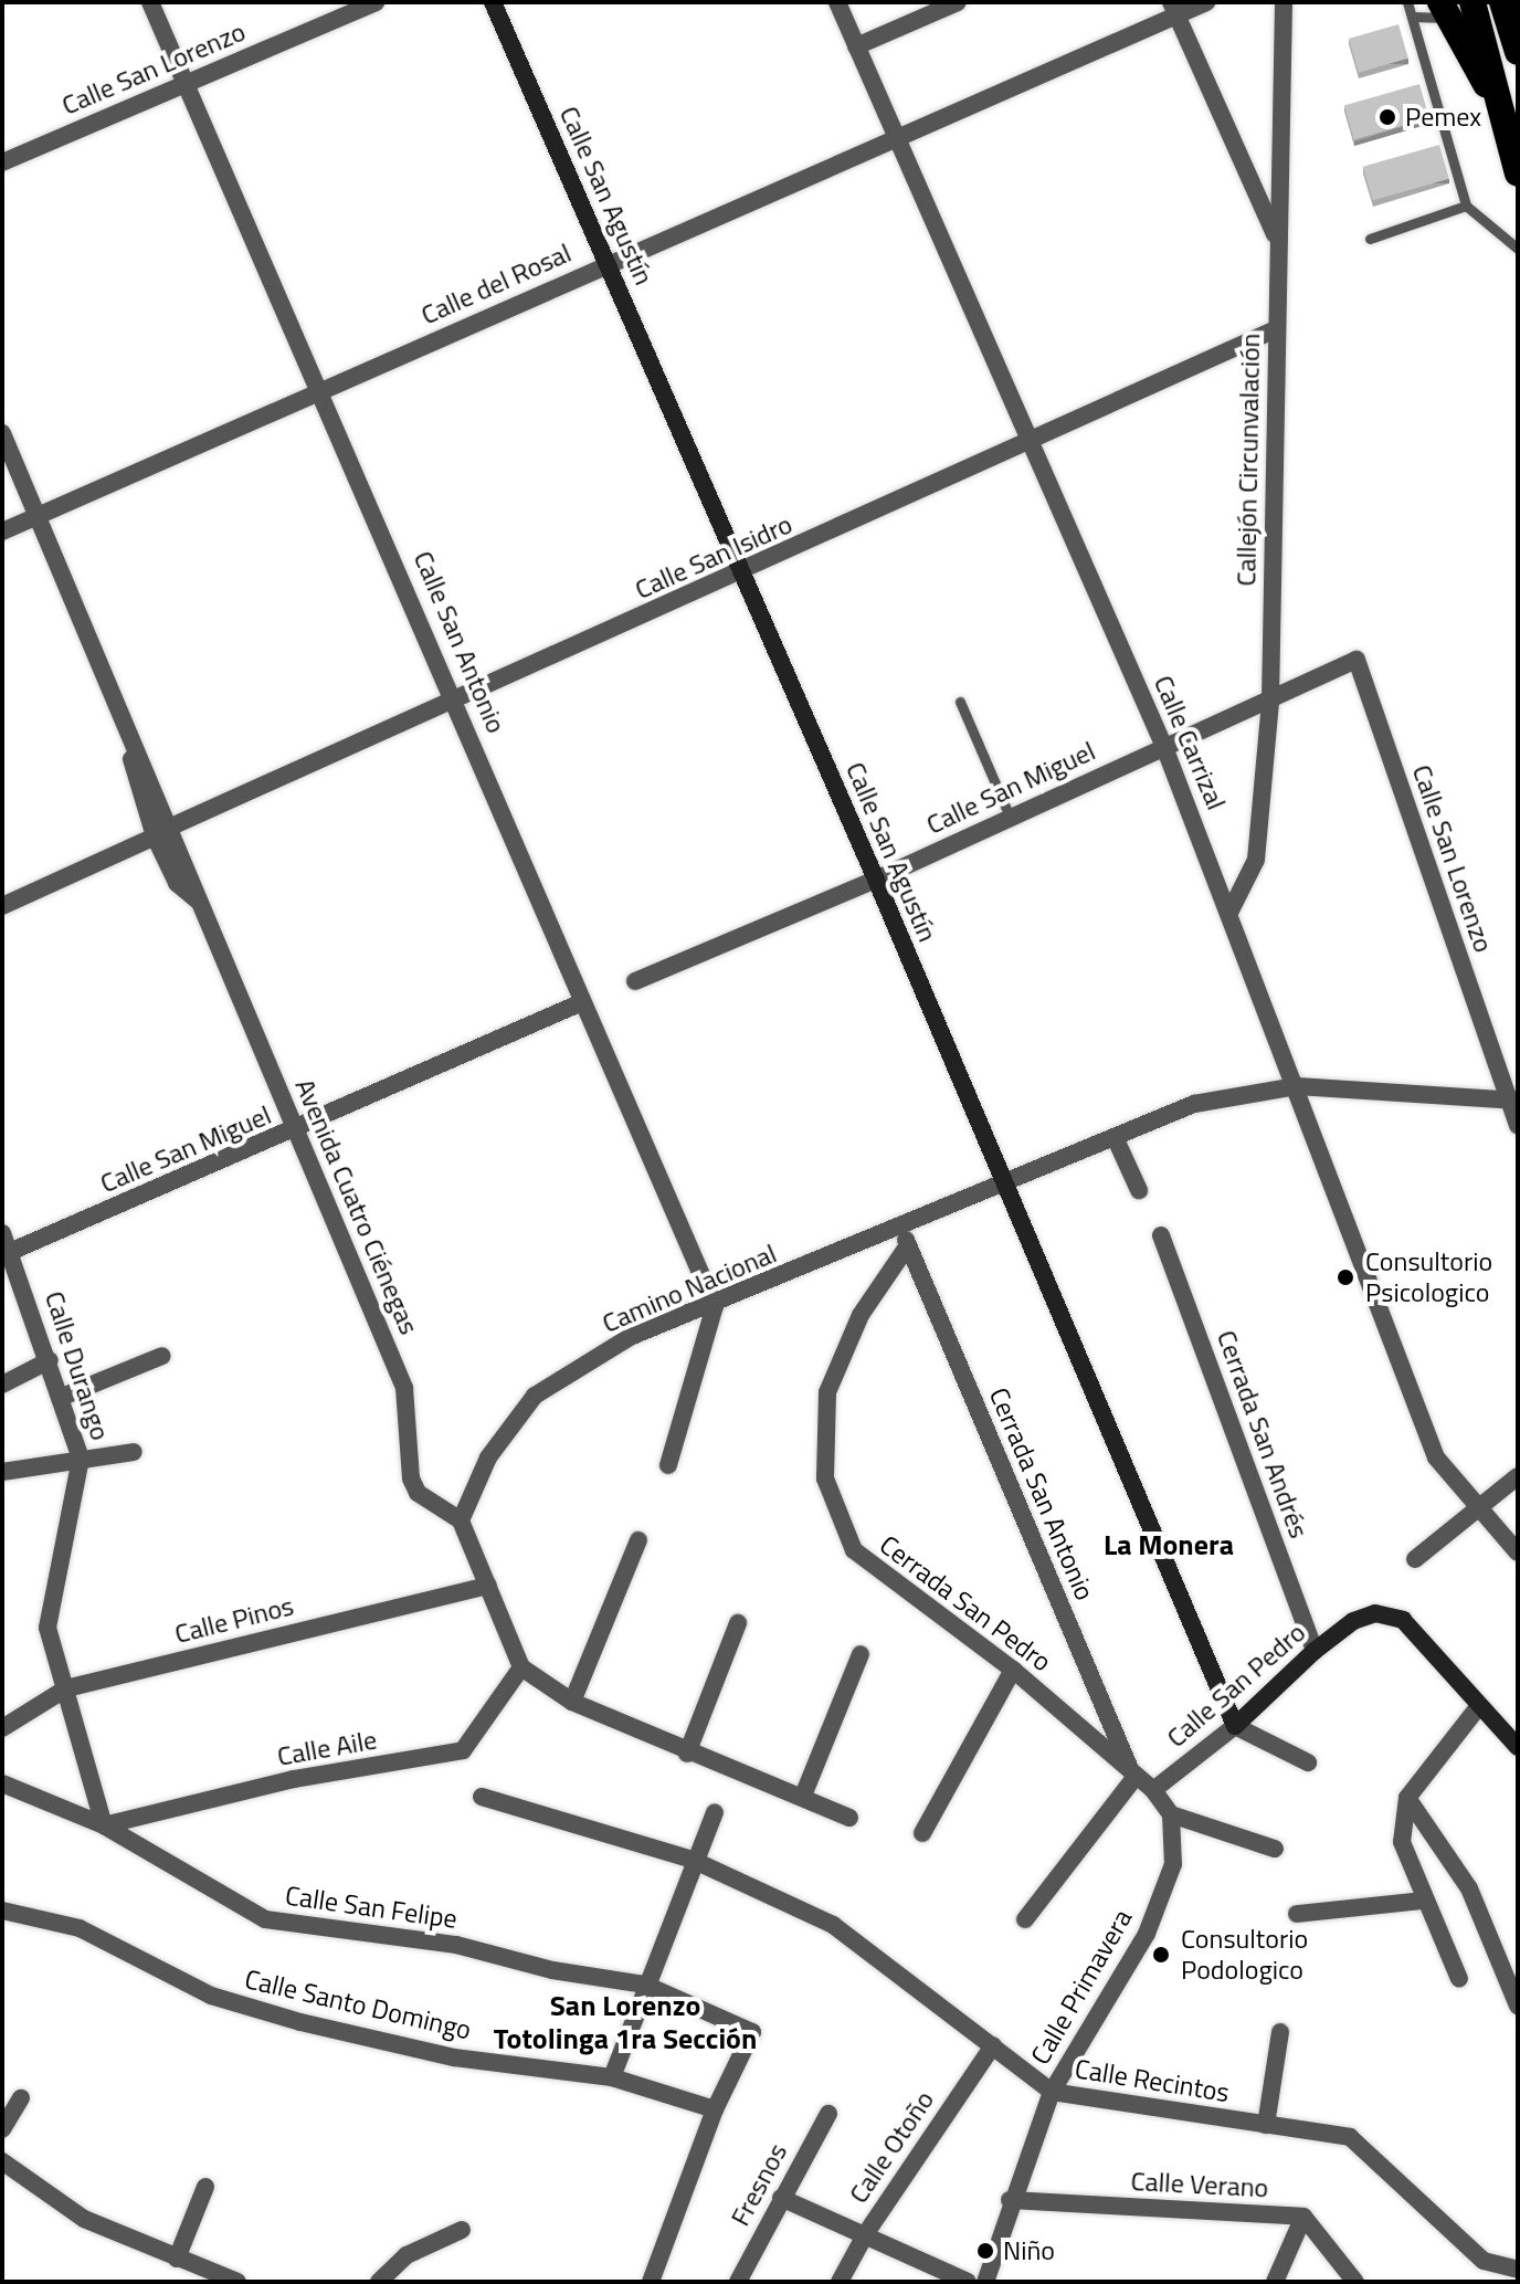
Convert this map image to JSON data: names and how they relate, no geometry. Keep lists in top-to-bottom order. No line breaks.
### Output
{"streets":{"street":["Calle San Lorenzo","Calle San Agustín","Calle del Rosal","Callejón Circunvalación","Calle San Isidro","Calle San Antonio","Calle Carrizal","Calle San Miguel","Avenida Cuatro Ciénegas","Camino Nacional","Calle Durango","Cerrada San Andrés","Cerrada San Antonio","Cerrada San Pedro","Calle Pinos","Calle San Pedro","Calle Aile","Calle San Felipe","Calle Primavera","Calle Santo Domingo","Calle Recintos","Calle Otoño","Fresnos","Calle Verano"]},"crossings":[["Calle San Lorenzo","Calle San Antonio"],["Calle San Lorenzo","Calle San Miguel"],["Calle San Lorenzo","Camino Nacional"],["Calle San Agustín","Calle del Rosal"],["Calle San Agustín","Calle San Isidro"],["Calle San Agustín","Calle San Miguel"],["Calle San Agustín","Camino Nacional"],["Calle San Agustín","Calle San Pedro"],["Calle del Rosal","Calle San Antonio"],["Calle del Rosal","Calle Carrizal"],["Calle del Rosal","Avenida Cuatro Ciénegas"],["Callejón Circunvalación","Calle San Isidro"],["Callejón Circunvalación","Calle Carrizal"],["Callejón Circunvalación","Calle San Miguel"],["Calle San Isidro","Calle San Antonio"],["Calle San Isidro","Calle Carrizal"],["Calle San Isidro","Avenida Cuatro Ciénegas"],["Calle San Antonio","Calle San Miguel"],["Calle San Antonio","Camino Nacional"],["Calle Carrizal","Calle San Miguel"],["Calle Carrizal","Camino Nacional"],["Calle San Miguel","Avenida Cuatro Ciénegas"],["Calle San Miguel","Calle Durango"],["Avenida Cuatro Ciénegas","Camino Nacional"],["Camino Nacional","Cerrada San Antonio"],["Camino Nacional","Cerrada San Pedro"],["Calle Durango","Calle Pinos"],["Calle Durango","Calle Aile"],["Calle Durango","Calle San Felipe"],["Cerrada San Andrés","Calle San Pedro"],["Cerrada San Antonio","Cerrada San Pedro"],["Calle Aile","Calle San Felipe"],["Calle San Felipe","Calle Santo Domingo"],["Calle Primavera","Calle Recintos"],["Calle Primavera","Calle Verano"],["Calle Recintos","Calle Otoño"]],"districts":["La Monera","San Lorenzo Totolinga 1ra Sección"],"places":["Pemex","Consultorio Psicologico","Consultorio Podologico","Niño"]}
